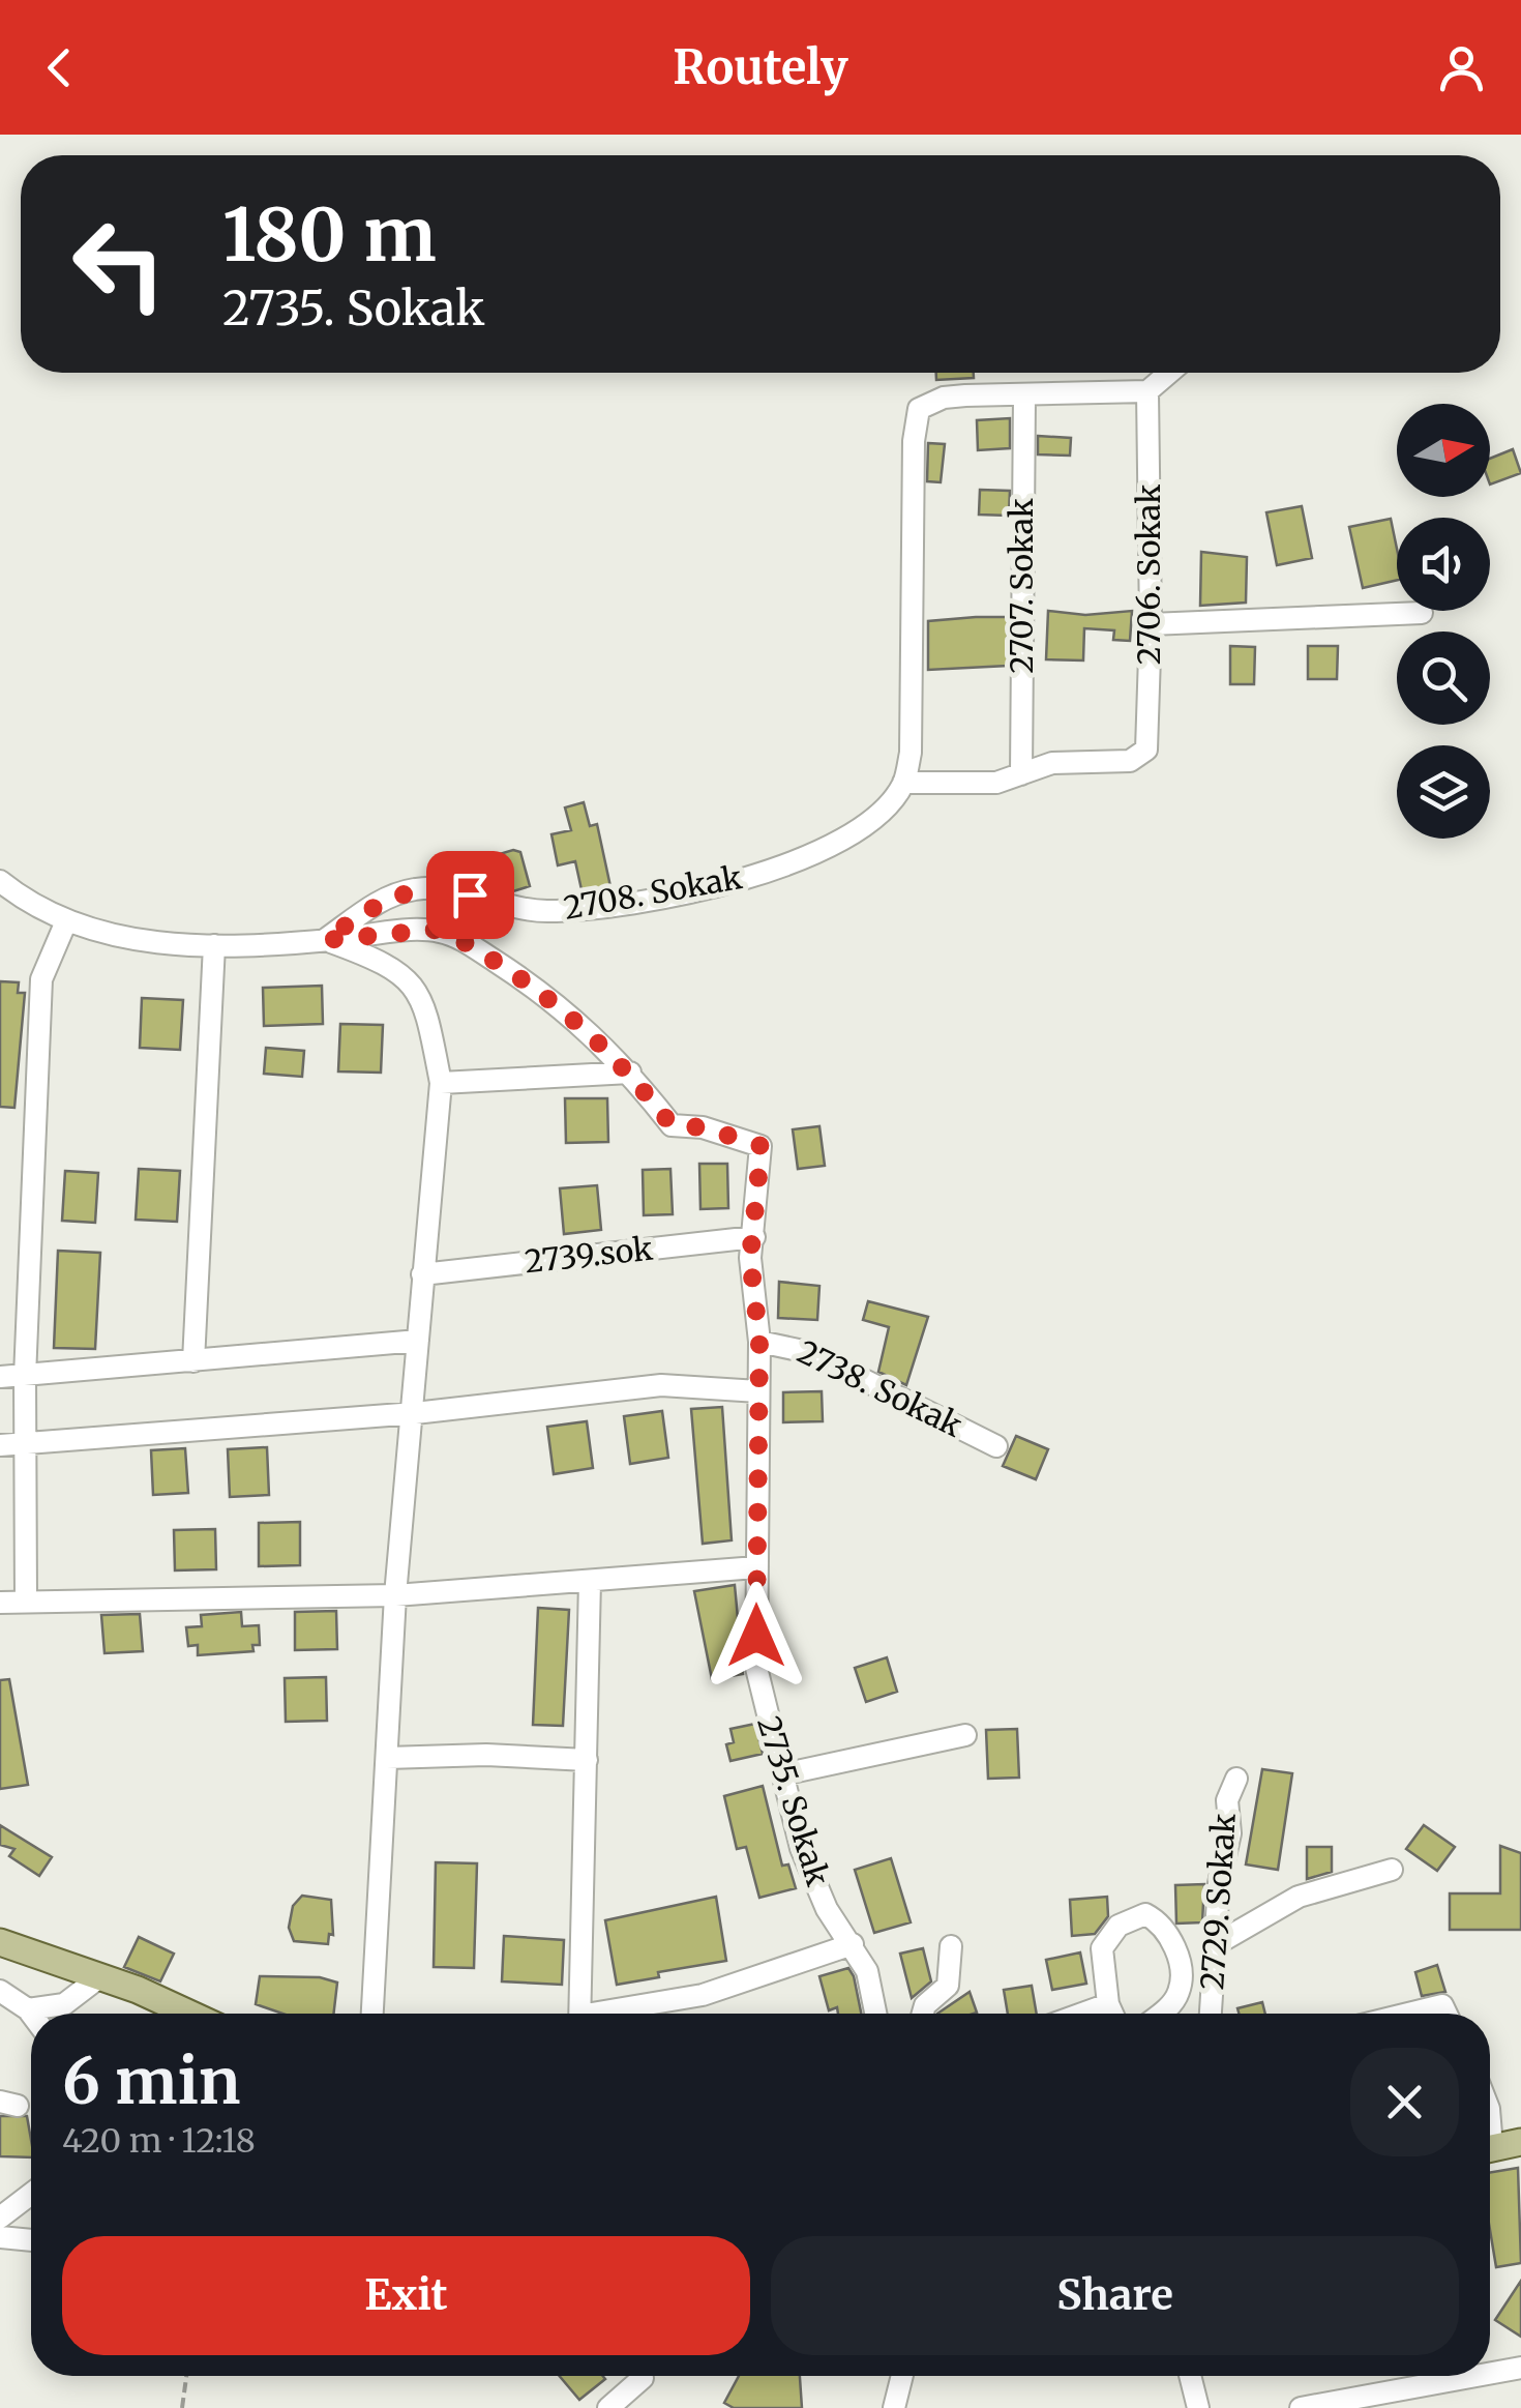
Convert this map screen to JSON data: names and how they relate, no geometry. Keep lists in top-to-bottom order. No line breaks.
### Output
{"streets":{"street":["2706. Sokak","2707. Sokak","2708. Sokak","2739.sok","2738. Sokak","2735. Sokak","2729. Sokak"]},"crossings":[["2706. Sokak","2707. Sokak"],["2708. Sokak","2735. Sokak"],["2739.sok","2735. Sokak"],["2738. Sokak","2735. Sokak"]],"north":"right","page":{"header":"Routely","turn":["180 m","2735. Sokak"],"heading":["6 min","420 m · 12:18"],"buttons":["Exit","Share"]}}
